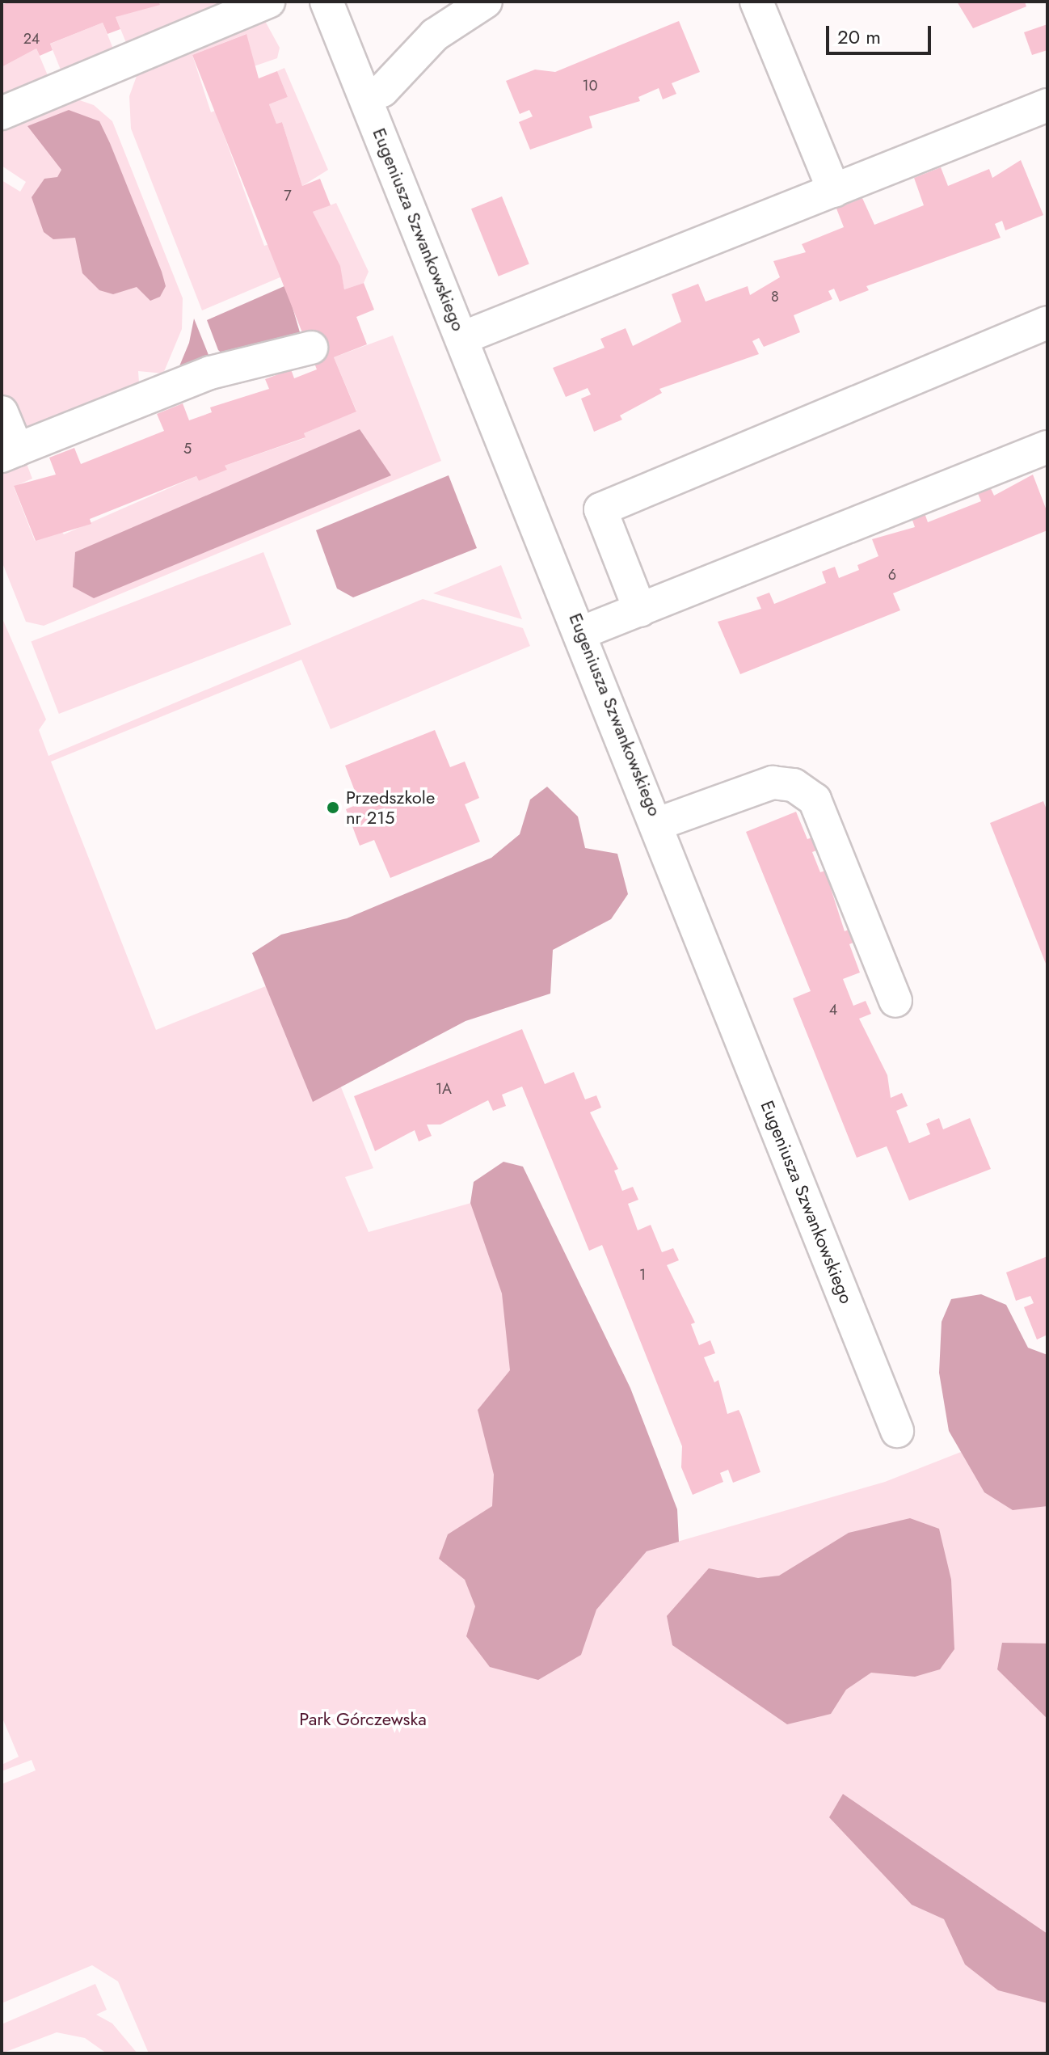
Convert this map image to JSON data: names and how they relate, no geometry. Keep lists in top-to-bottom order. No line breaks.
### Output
{"streets":{"street":["Eugeniusza Szwankowskiego"]},"parks":["Park Górczewska"],"places":["Przedszkole nr 215"],"house_numbers":["24","10","7","8","5","6","4","1A","1"],"scale_bar":"20 m"}
